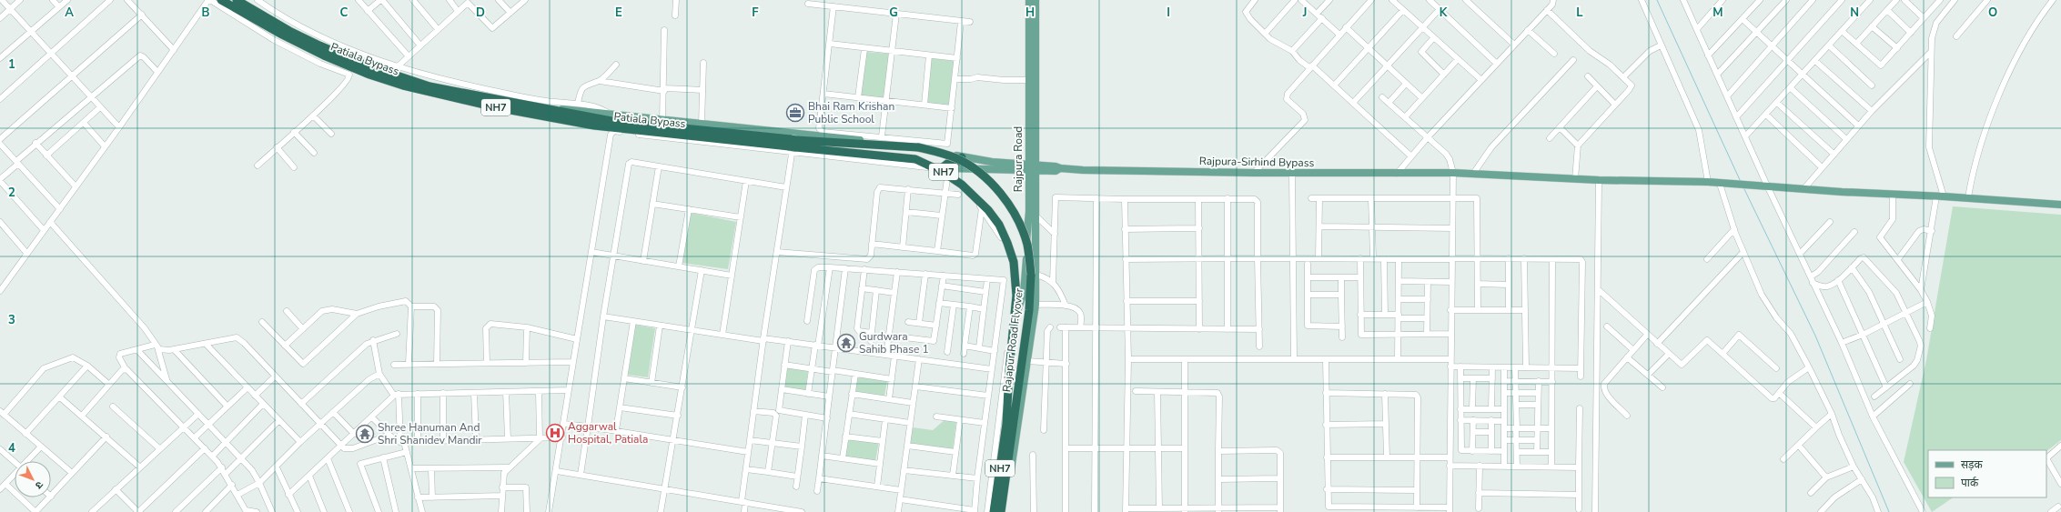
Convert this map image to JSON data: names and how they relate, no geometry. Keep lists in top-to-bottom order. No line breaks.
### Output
{"streets":{"highway":["Patiala Bypass","NH7","Rajpura Road","Rajapur Road Flyover"],"main road":["Rajpura-Sirhind Bypass"]},"crossings":[["Patiala Bypass","Rajpura Road"],["Patiala Bypass","Rajapur Road Flyover"],["Rajpura Road","Rajpura-Sirhind Bypass"]],"places":{"office":["Bhai Ram Krishan Public School"],"temple":["Gurdwara Sahib Phase 1","Shree Hanuman And Shri Shanidev Mandir"],"hospital":["Aggarwal Hospital, Patiala"]},"legend":["सड़क","पार्क"],"north":"bottom right","grid":{"columns":["A","B","C","D","E","F","G","H","I","J","K","L","M","N","O"],"rows":["1","2","3","4"]}}
